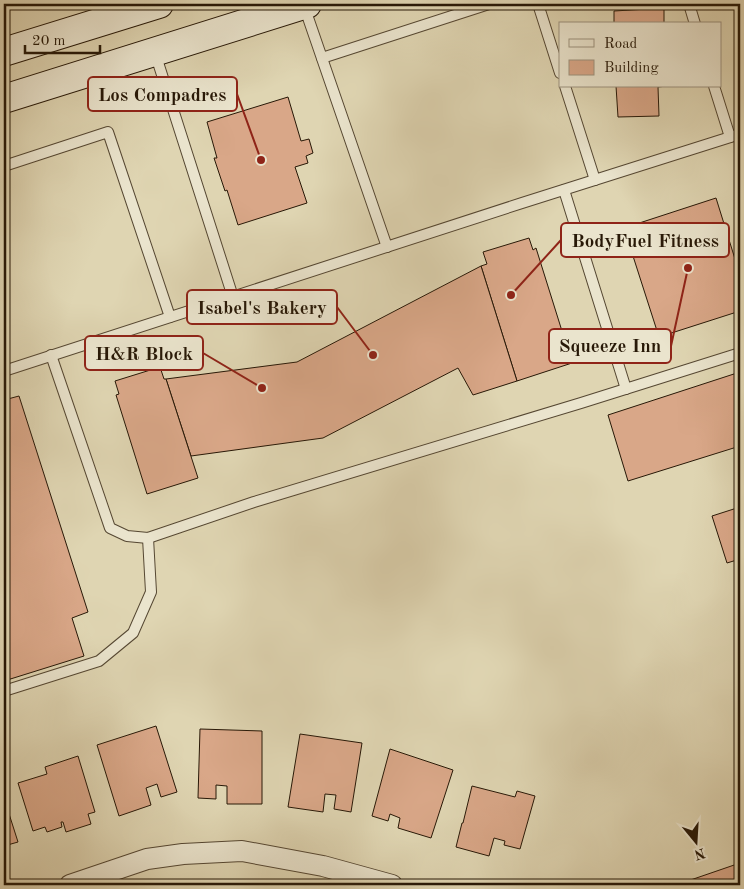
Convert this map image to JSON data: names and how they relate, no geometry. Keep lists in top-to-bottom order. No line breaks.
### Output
{"places":["Los Compadres","Squeeze Inn","BodyFuel Fitness","Isabel's Bakery","H&R Block"],"legend":["Road","Building"],"scale_bar":"20 m","north":"bottom"}
